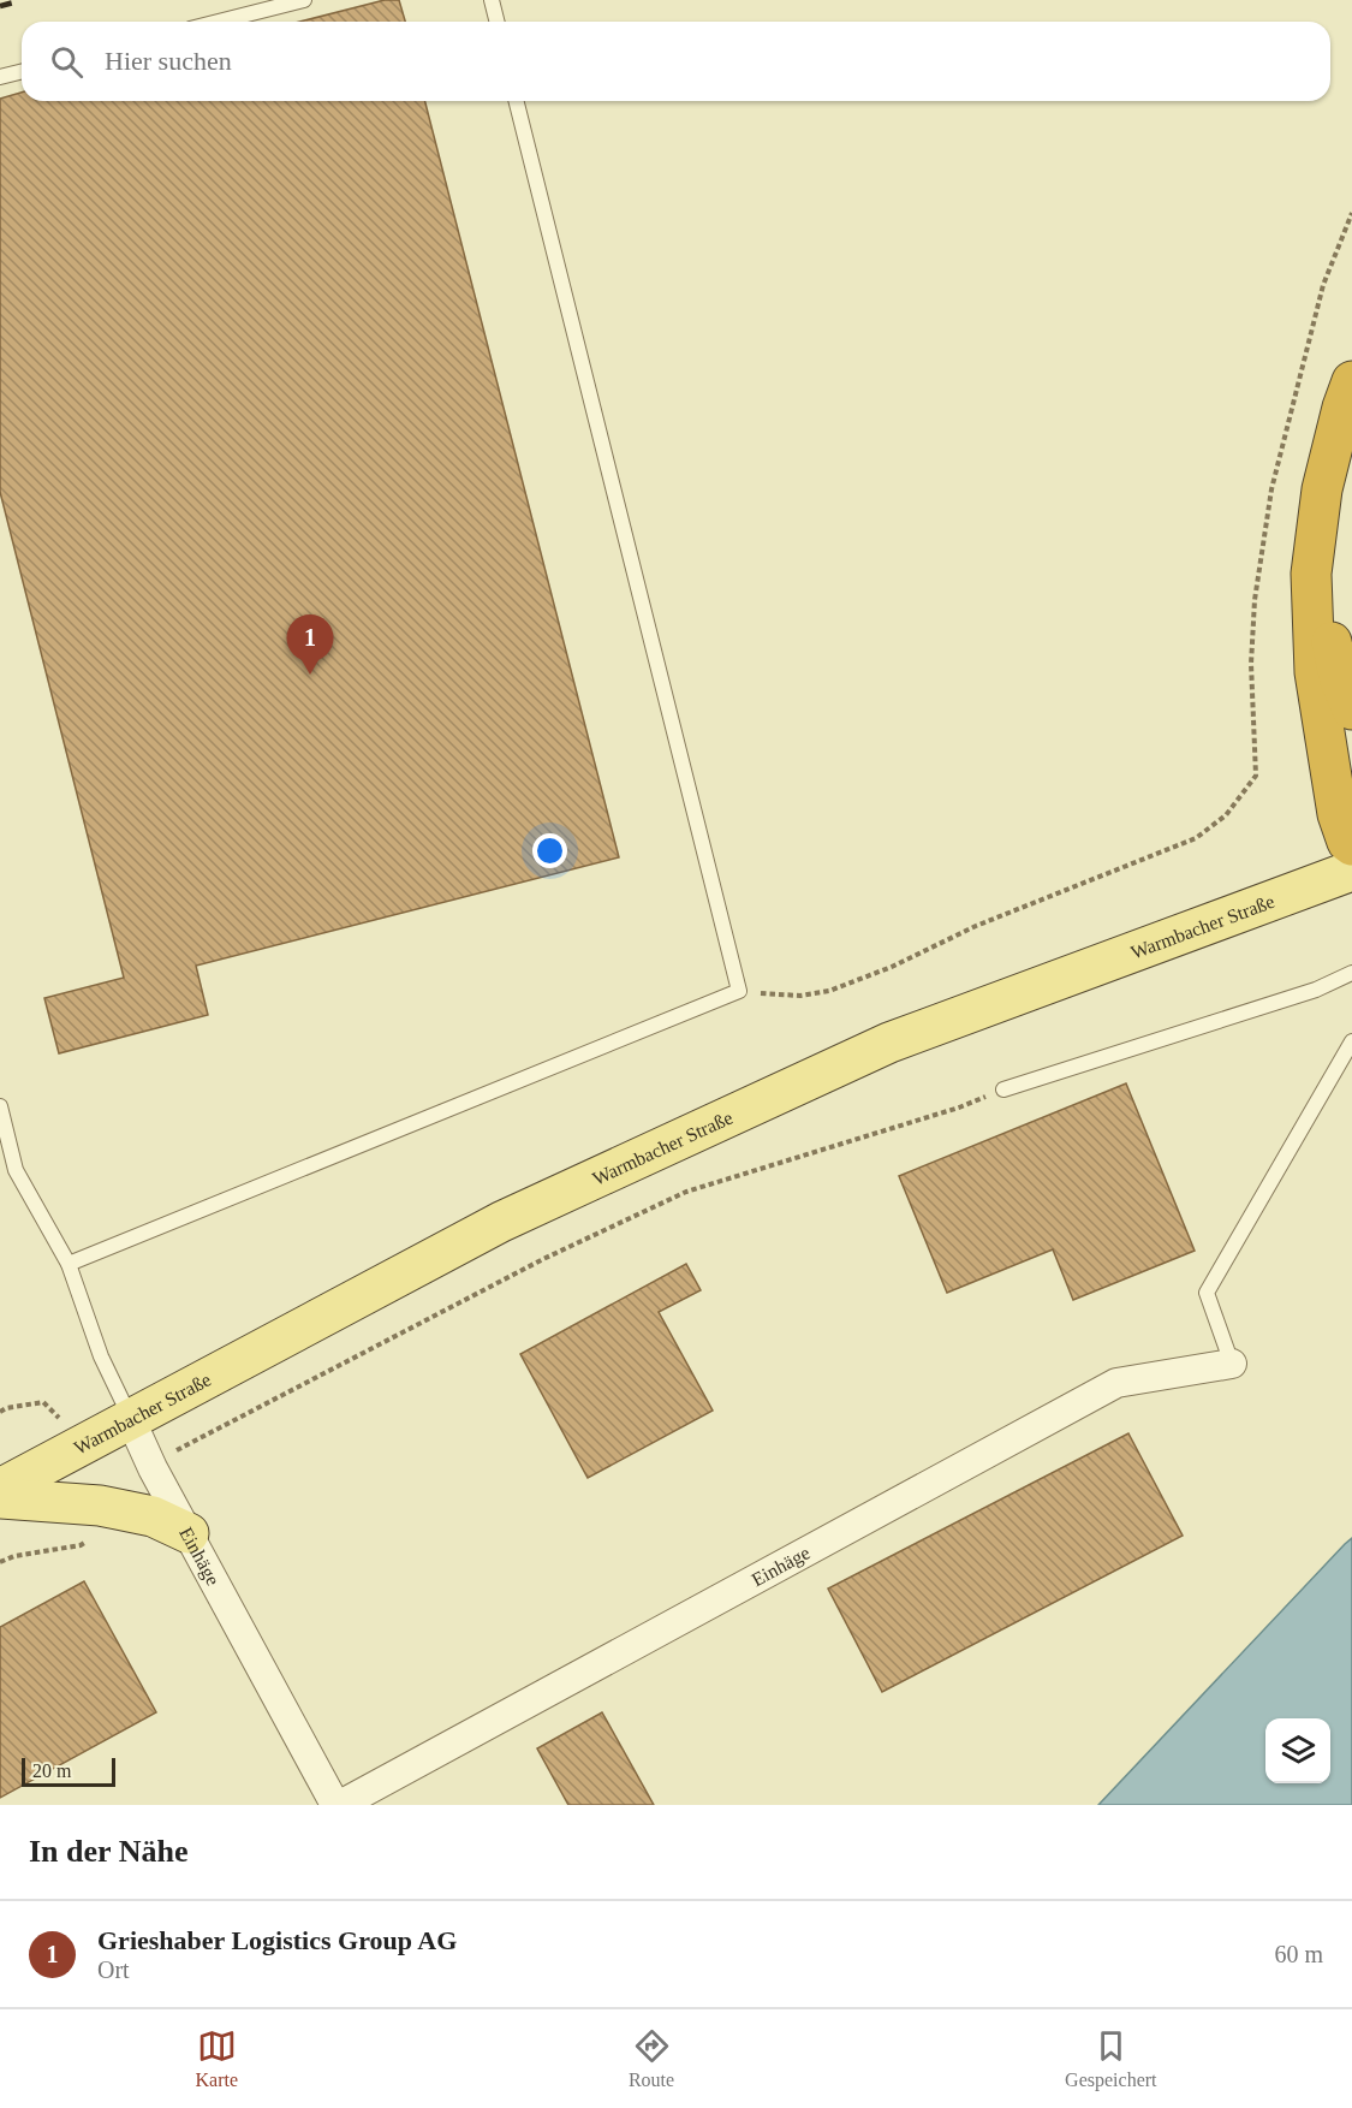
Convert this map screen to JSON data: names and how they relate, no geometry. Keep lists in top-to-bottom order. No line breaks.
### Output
{"streets":{"main road":["Warmbacher Straße"],"street":["Einhäge"]},"crossings":[["Warmbacher Straße","Einhäge"]],"scale_bar":"20 m","page":{"search":"Hier suchen","pins":"1","scale":"20 m","heading":"In der Nähe","list":[{"mark":"1","name":"Grieshaber Logistics Group AG","note":"Ort","value":"60 m"}],"nav":["Karte","Route","Gespeichert"]}}
